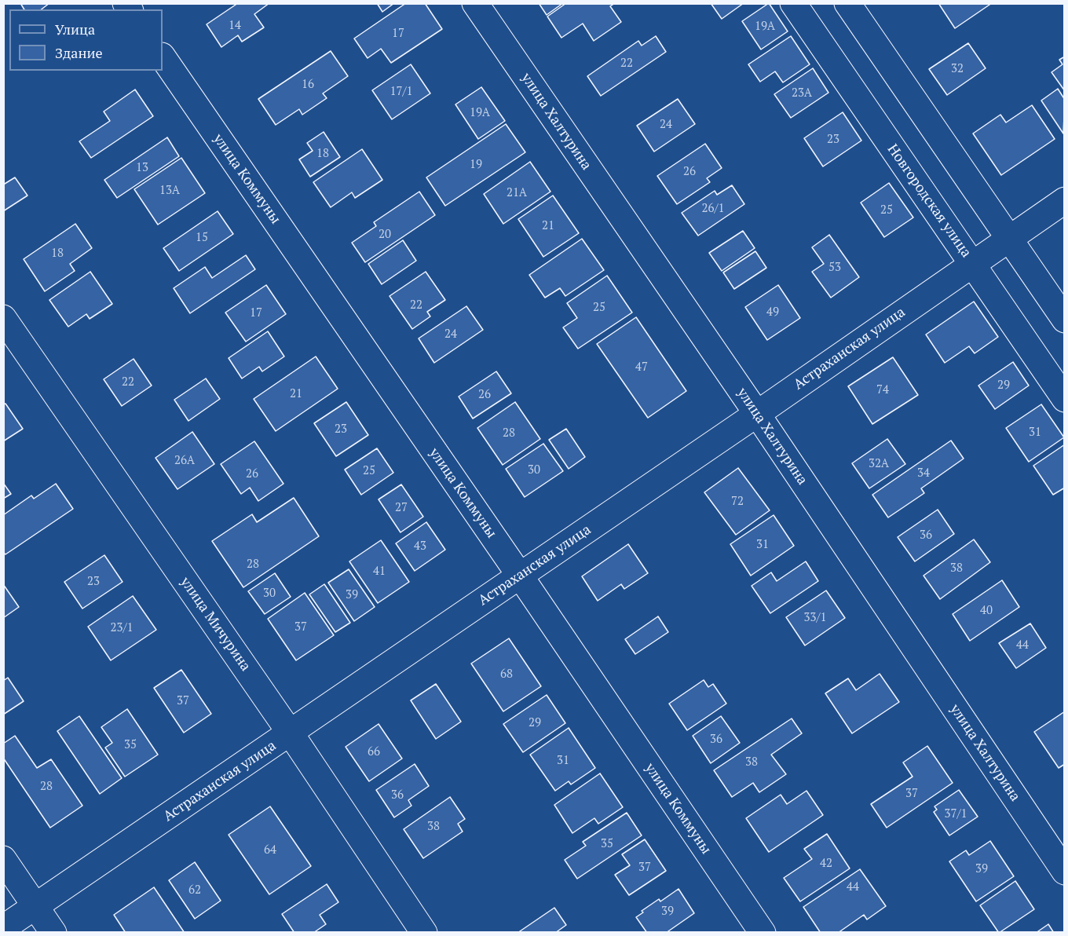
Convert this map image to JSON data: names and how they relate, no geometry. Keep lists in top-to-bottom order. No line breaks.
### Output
{"streets":{"street":["улица Халтурина","улица Коммуны","Новгородская улица","Астраханская улица","улица Мичурина"]},"crossings":[["улица Халтурина","Астраханская улица"],["улица Коммуны","Астраханская улица"],["Новгородская улица","Астраханская улица"],["Астраханская улица","улица Мичурина"]],"house_numbers":["14","19А","17","22","32","16","17/1","23А","19А","24","23","18","19","13","26","13А","21А","26/1","25","21","20","15","18","53","22","25","49","17","24","47","22","29","74","21","26","23","31","28","26А","32А","30","25","34","26","72","27","36","31","43","28","38","41","23","30","39","40","33/1","37","23/1","44","68","37","29","36","35","66","31","38","28","37","36","37/1","38","35","64","42","37","39","44","62","39"],"legend":["Улица","Здание"]}
